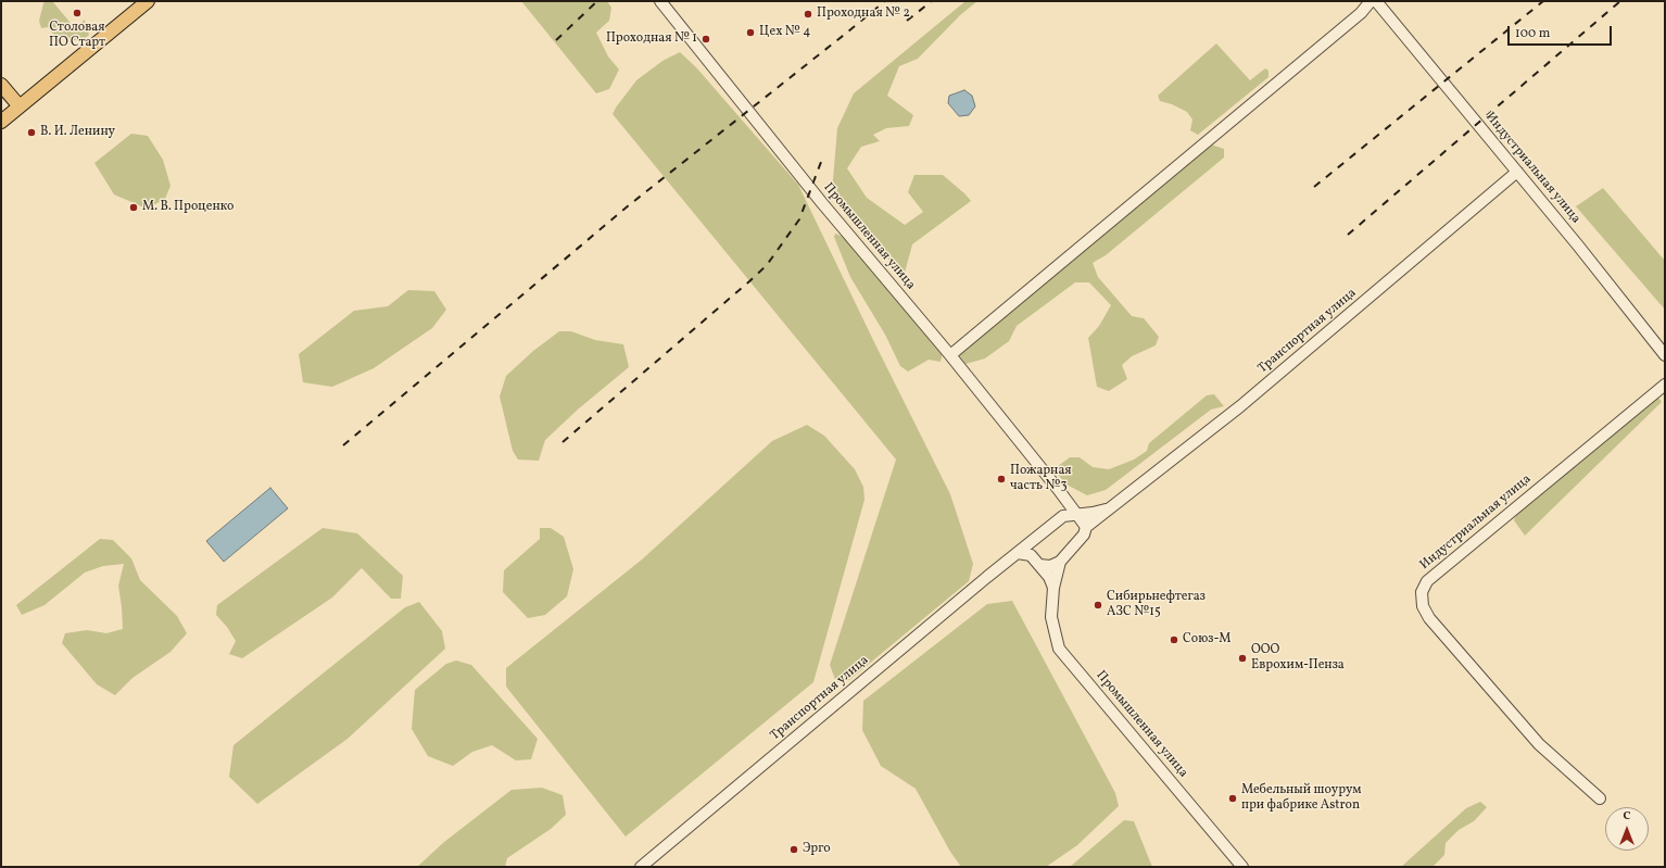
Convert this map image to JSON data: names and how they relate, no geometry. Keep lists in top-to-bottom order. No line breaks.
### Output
{"streets":{"street":["Индустриальная улица","Промышленная улица","Транспортная улица"]},"crossings":[["Индустриальная улица","Транспортная улица"],["Промышленная улица","Транспортная улица"]],"places":["Столовая ПО Старт","Проходная № 2","Цех № 4","Проходная № 1","В. И. Ленину","М. В. Проценко","Пожарная часть №3","Сибирьнефтегаз АЗС №15","Союз-М","ООО Еврохим-Пенза","Мебельный шоурум при фабрике Astron","Эрго"],"scale_bar":"100 m","north":"top"}
